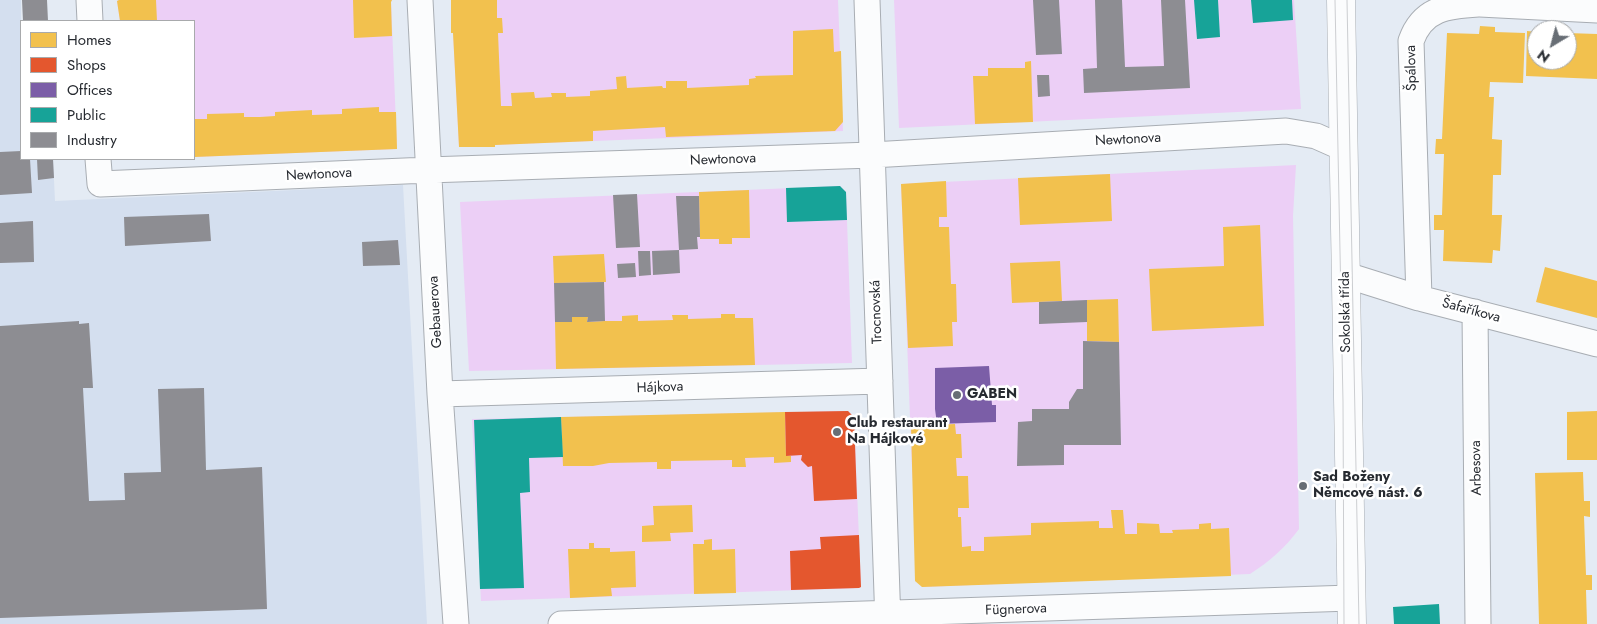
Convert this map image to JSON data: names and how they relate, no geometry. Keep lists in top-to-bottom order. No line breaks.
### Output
{"streets":{"street":["Špálova","Newtonova","Šafaříkova","Gebauerova","Trocnovská","Sokolská třída","Hájkova","Arbesova","Fügnerova"]},"crossings":[["Špálova","Šafaříkova"],["Newtonova","Gebauerova"],["Newtonova","Trocnovská"],["Newtonova","Sokolská třída"],["Šafaříkova","Sokolská třída"],["Šafaříkova","Arbesova"],["Gebauerova","Hájkova"],["Trocnovská","Hájkova"],["Trocnovská","Fügnerova"],["Sokolská třída","Fügnerova"]],"places":["GABEN","Club restaurant Na Hájkové","Sad Boženy Němcové nást. 6"],"legend":["Homes","Shops","Offices","Public","Industry"],"north":"bottom left"}
